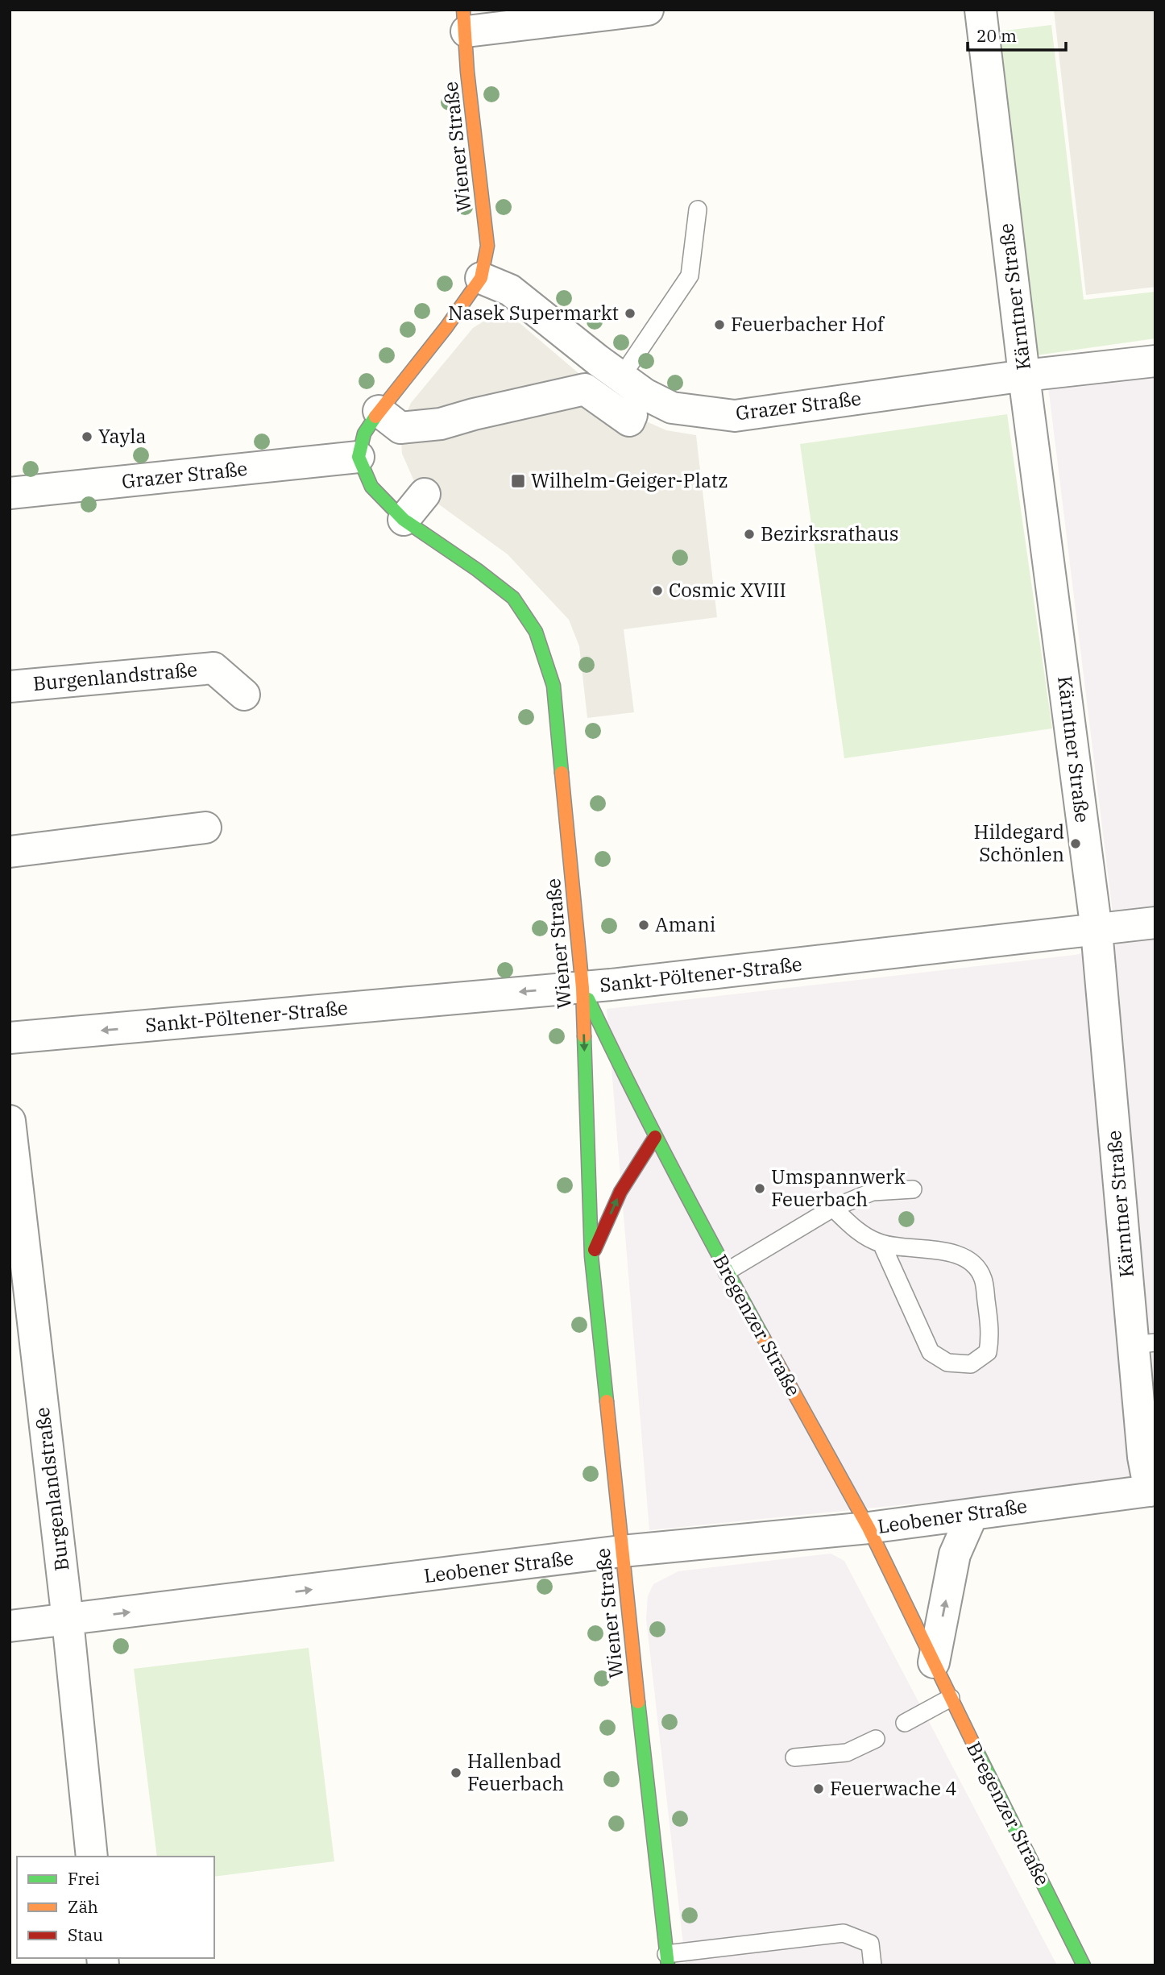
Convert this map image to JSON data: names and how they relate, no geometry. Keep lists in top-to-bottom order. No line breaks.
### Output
{"streets":{"main road":["Wiener Straße","Bregenzer Straße"],"street":["Kärntner Straße","Grazer Straße","Burgenlandstraße","Sankt-Pöltener-Straße","Leobener Straße"]},"crossings":[["Wiener Straße","Grazer Straße"],["Wiener Straße","Sankt-Pöltener-Straße"],["Wiener Straße","Bregenzer Straße"],["Wiener Straße","Leobener Straße"],["Kärntner Straße","Grazer Straße"],["Kärntner Straße","Sankt-Pöltener-Straße"],["Kärntner Straße","Leobener Straße"],["Burgenlandstraße","Leobener Straße"],["Sankt-Pöltener-Straße","Bregenzer Straße"],["Bregenzer Straße","Leobener Straße"]],"one_way":["Leobener Straße"],"places":{"other":["Nasek Supermarkt","Feuerbacher Hof","Yayla","Bezirksrathaus","Cosmic XVIII","Hildegard Schönlen","Amani","Umspannwerk Feuerbach","Hallenbad Feuerbach","Feuerwache 4"],"transit":["Wilhelm-Geiger-Platz"]},"legend":["Frei","Zäh","Stau"],"scale_bar":"20 m"}
